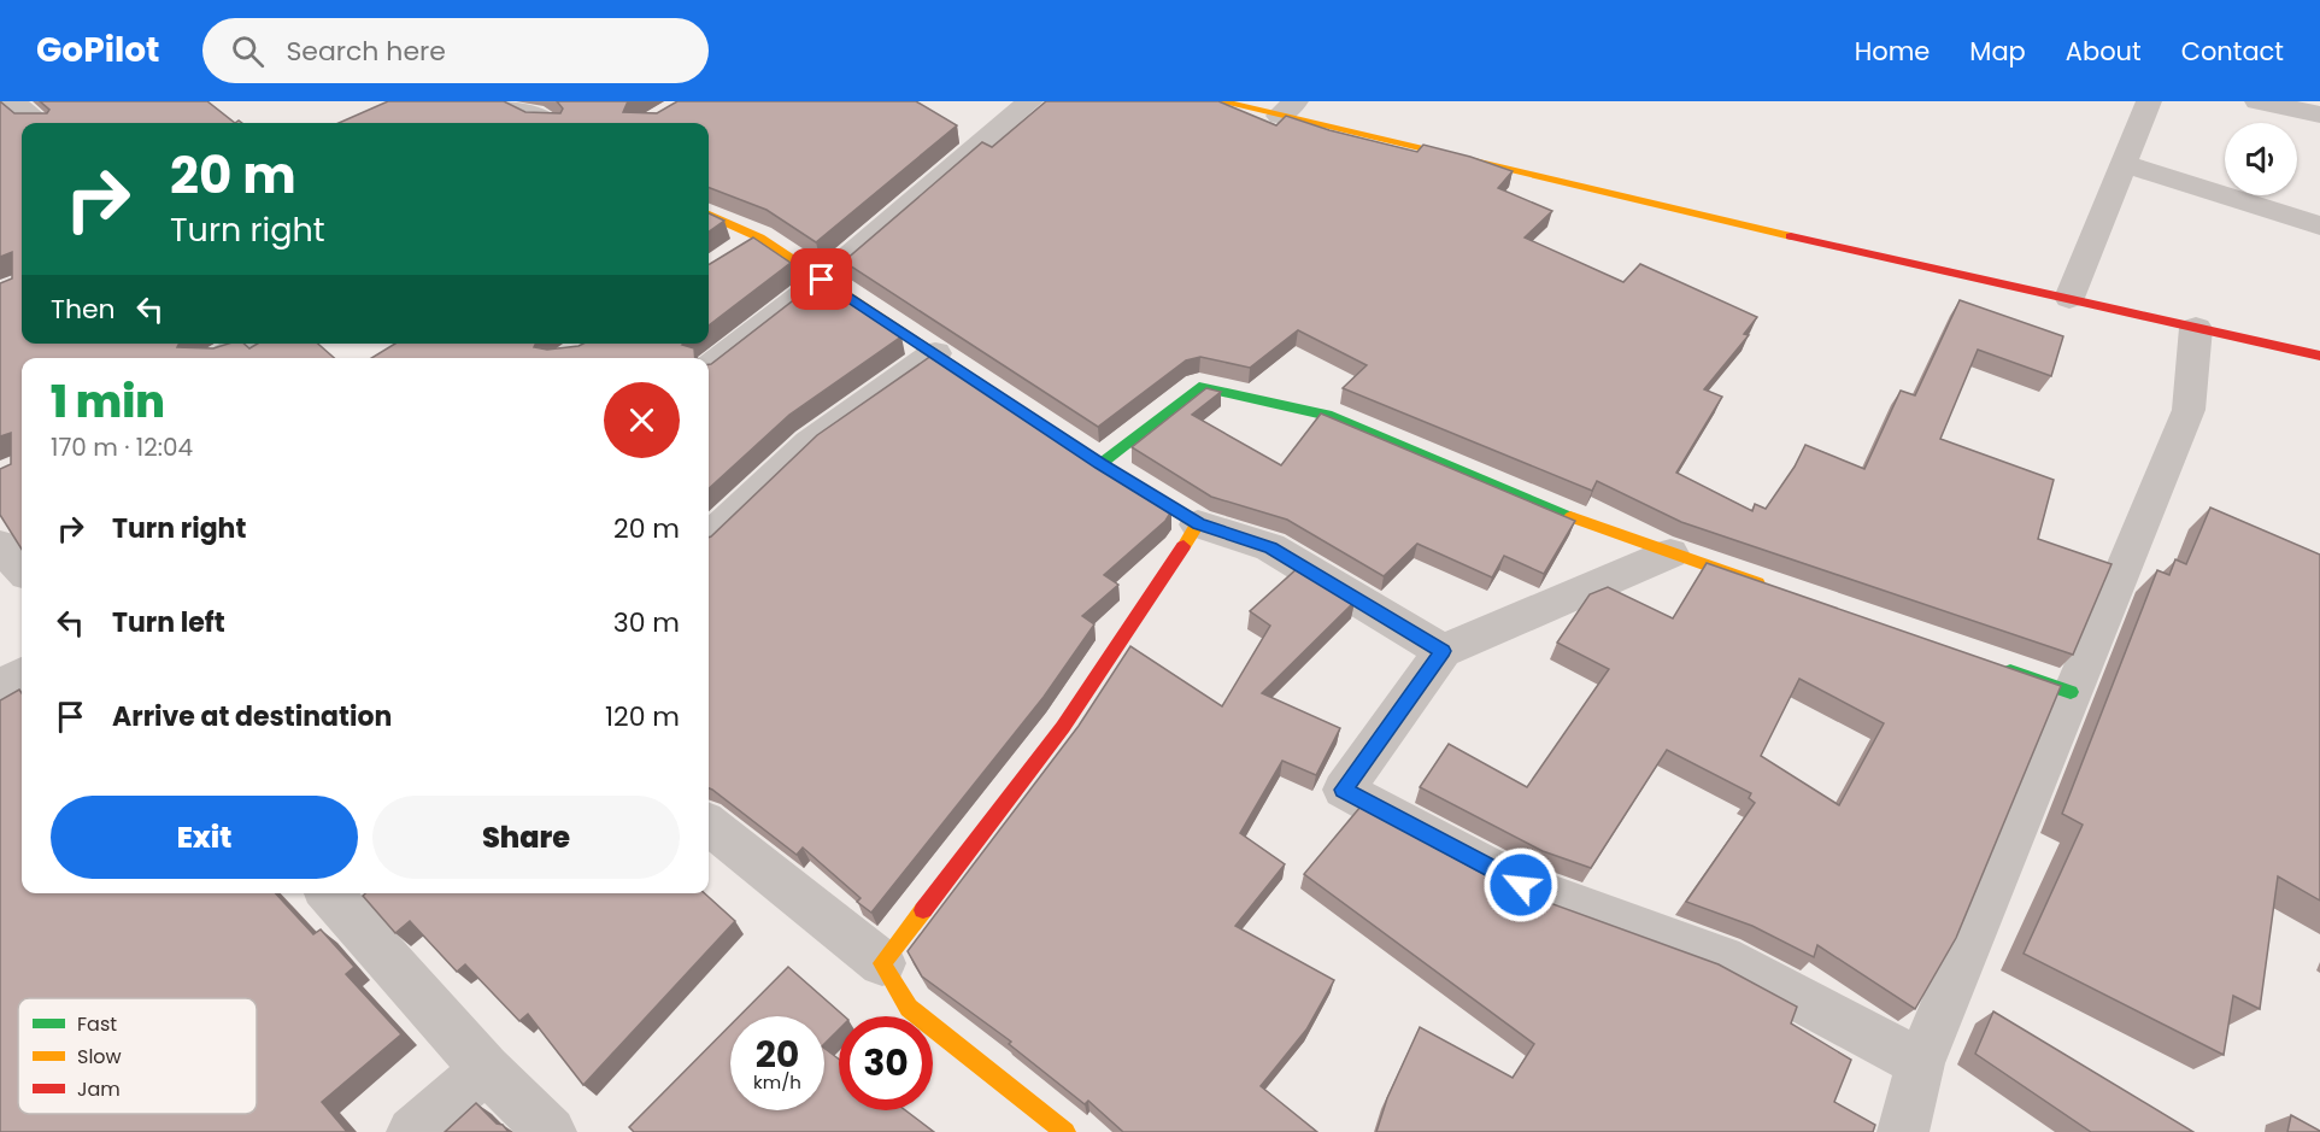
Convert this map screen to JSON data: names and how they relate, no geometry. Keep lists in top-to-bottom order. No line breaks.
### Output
{"legend":["Fast","Slow","Jam"],"page":{"header":"GoPilot","search":"Search here","nav":["Home","Map","About","Contact"],"turn":["20 m","Turn right"],"then":"Then","heading":["1 min","170 m · 12:04"],"list":[{"name":"Turn right","value":"20 m"},{"name":"Turn left","value":"30 m"},{"name":"Arrive at destination","value":"120 m"}],"buttons":["Exit","Share"],"speed":"20 km/h","limit":"30"}}
